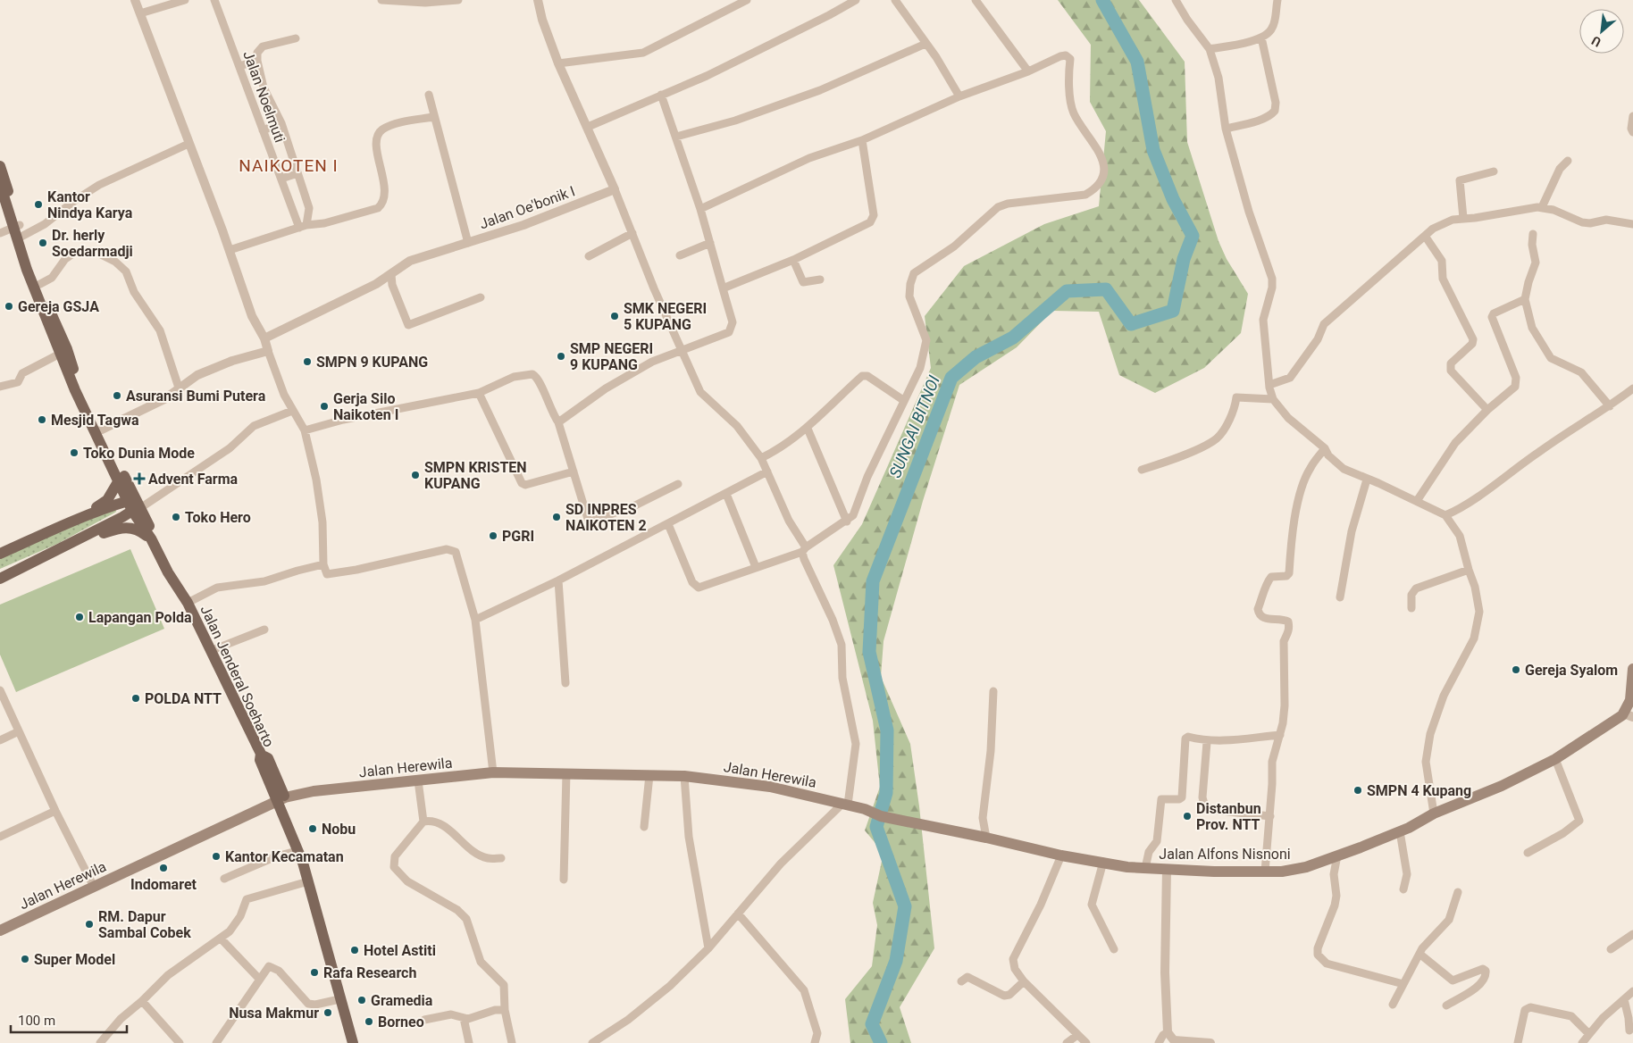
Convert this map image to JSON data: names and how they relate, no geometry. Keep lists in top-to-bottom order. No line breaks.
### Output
{"streets":{"main road":["Jalan Jenderal Soeharto","Jalan Herewila","Jalan Alfons Nisnoni"],"street":["Jalan Noelmuti","Jalan Oe'bonik I"]},"crossings":[["Jalan Jenderal Soeharto","Jalan Herewila"],["Jalan Herewila","Jalan Alfons Nisnoni"]],"districts":["NAIKOTEN I"],"water":["SUNGAI BITNOI"],"places":{"other":["Kantor Nindya Karya","Dr. herly Soedarmadji","Gereja GSJA","SMK NEGERI 5 KUPANG","SMP NEGERI 9 KUPANG","SMPN 9 KUPANG","Asuransi Bumi Putera","Gerja Silo Naikoten I","Mesjid Tagwa","Toko Dunia Mode","SMPN KRISTEN KUPANG","Toko Hero","SD INPRES NAIKOTEN 2","PGRI","Lapangan Polda","Gereja Syalom","POLDA NTT","SMPN 4 Kupang","Distanbun Prov. NTT","Nobu","Kantor Kecamatan","Indomaret","RM. Dapur Sambal Cobek","Hotel Astiti","Super Model","Rafa Research","Gramedia","Nusa Makmur","Borneo"],"health":["Advent Farma"]},"scale_bar":"100 m","north":"bottom left"}
